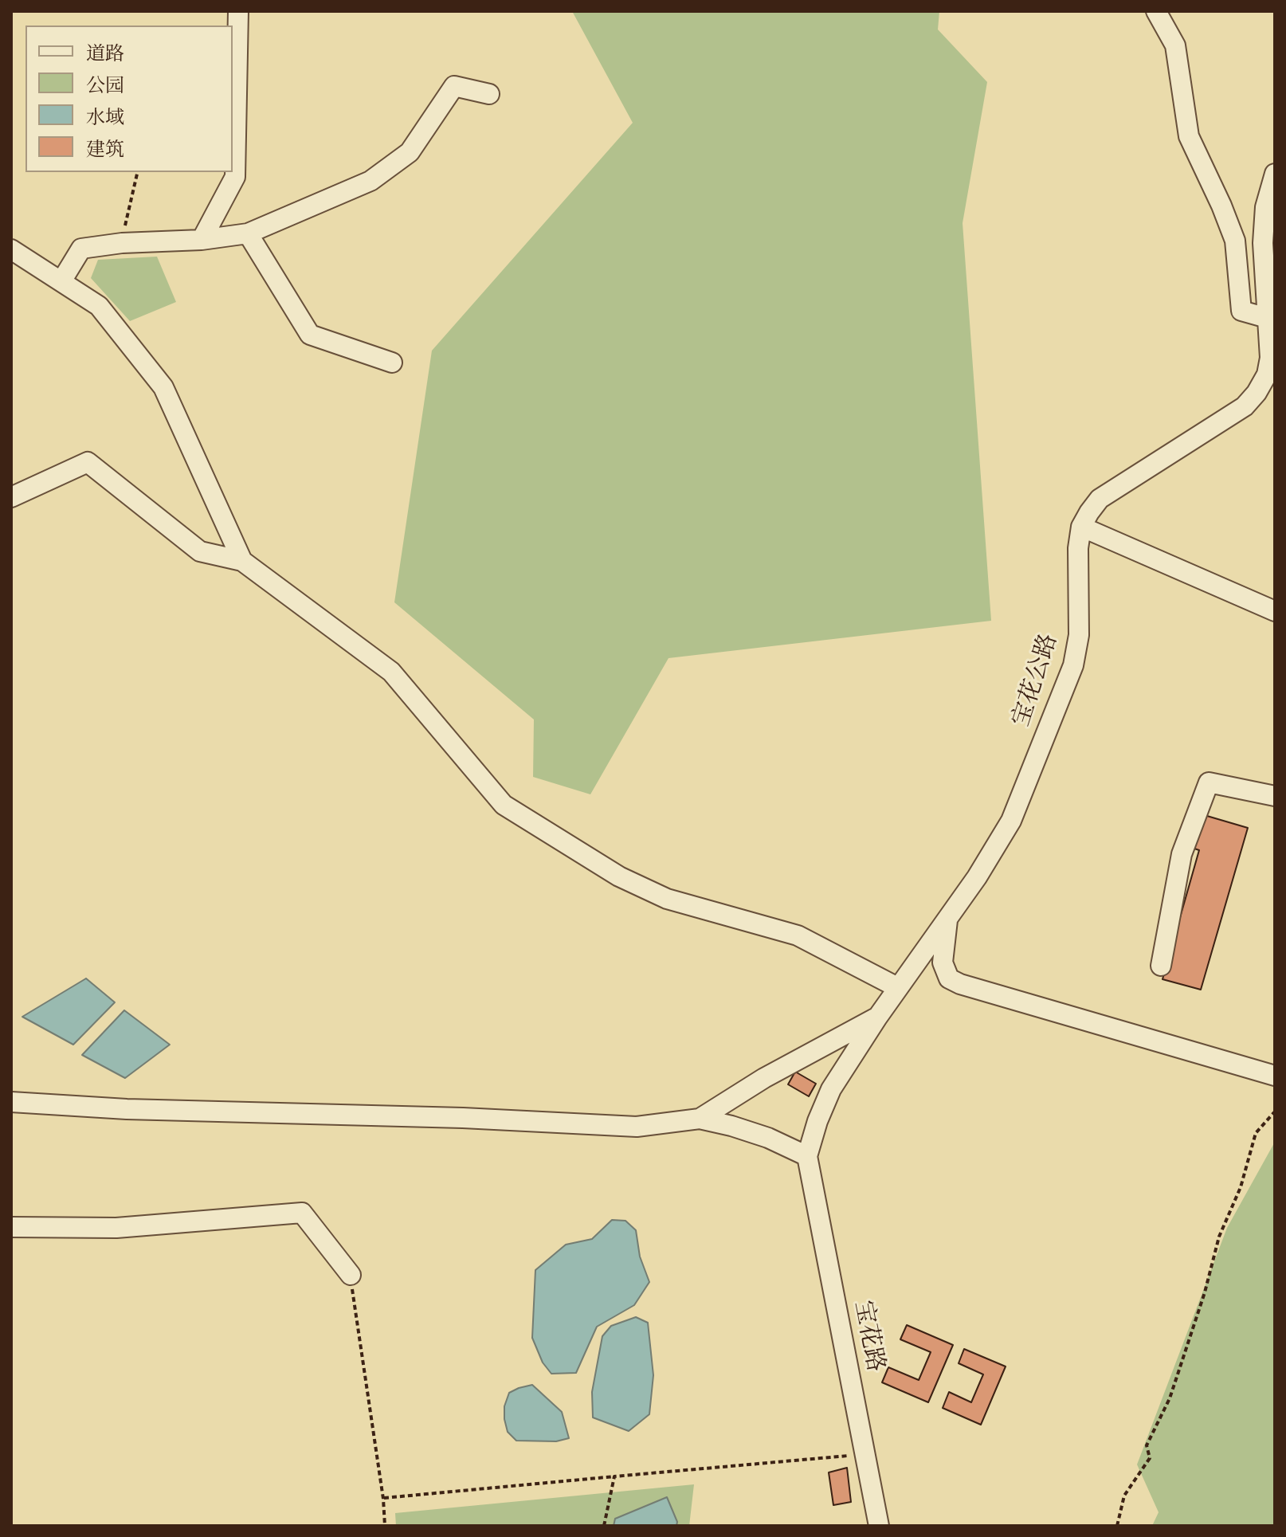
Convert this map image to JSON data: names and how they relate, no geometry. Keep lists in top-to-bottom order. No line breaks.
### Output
{"streets":{"street":["宝花公路","宝花路"]},"crossings":[["宝花公路","宝花路"]],"legend":["道路","公园","水域","建筑"]}
